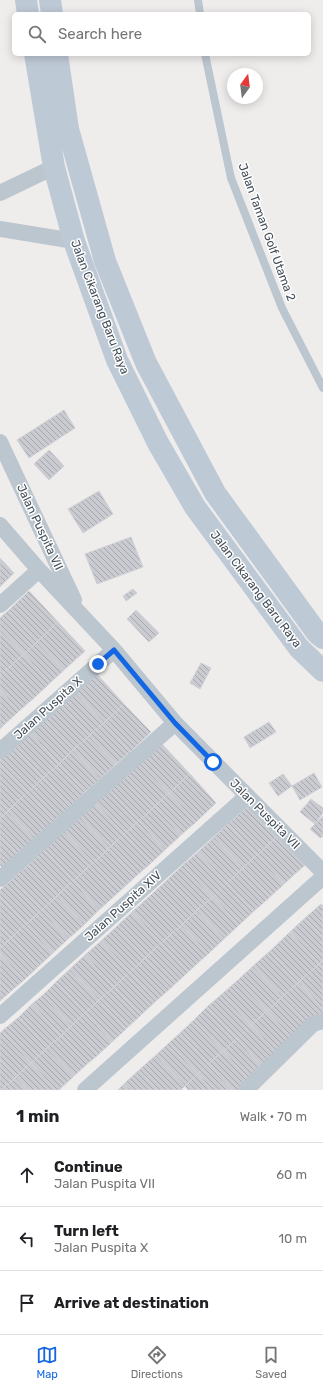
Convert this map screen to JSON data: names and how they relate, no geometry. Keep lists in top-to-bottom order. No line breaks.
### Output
{"streets":{"main road":["Jalan Cikarang Baru Raya"],"street":["Jalan Puspita VII","Jalan Puspita X","Jalan Puspita XIV"],"lane":["Jalan Taman Golf Utama 2"]},"crossings":[["Jalan Puspita VII","Jalan Puspita X"],["Jalan Puspita VII","Jalan Puspita XIV"]],"north":"top","page":{"search":"Search here","heading":["1 min","Walk · 70 m"],"list":[["Continue","Jalan Puspita VII","60 m"],["Turn left","Jalan Puspita X","10 m"],"Arrive at destination"],"nav":["Map","Directions","Saved"]}}
